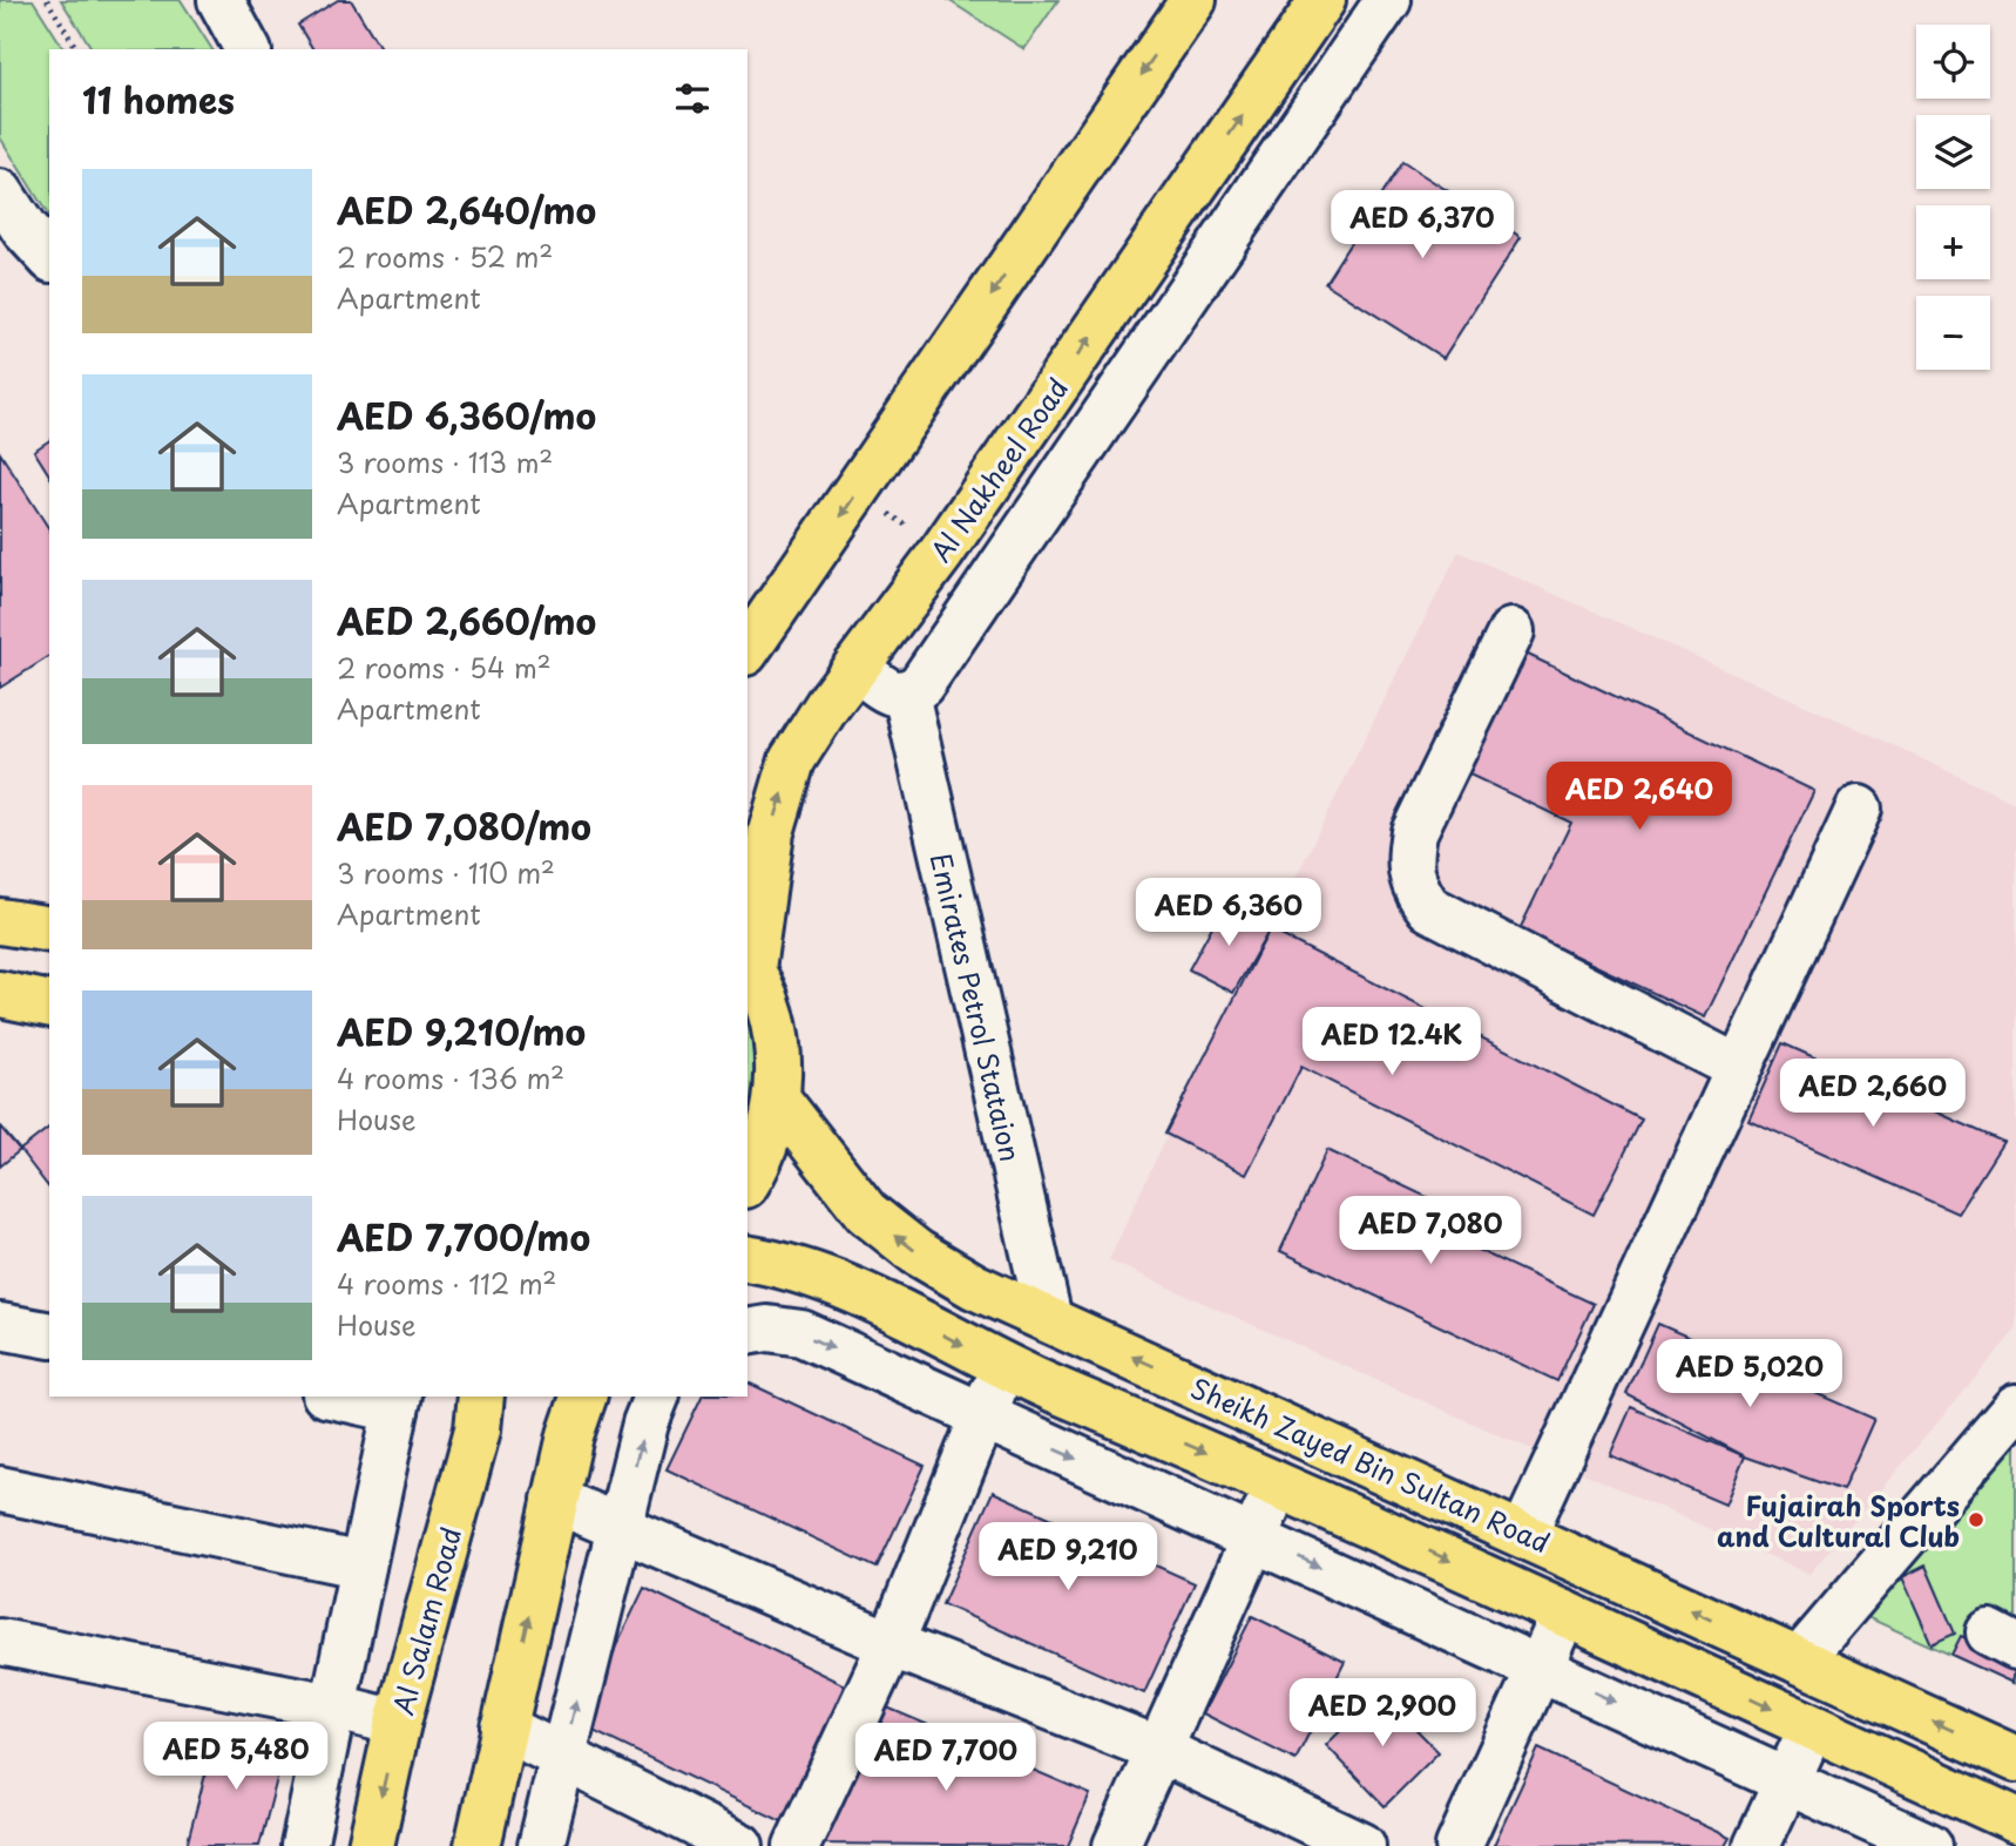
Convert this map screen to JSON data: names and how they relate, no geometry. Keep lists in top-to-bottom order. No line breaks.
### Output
{"streets":{"main road":["Al Nakheel Road","Sheikh Zayed Bin Sultan Road","Al Salam Road"],"street":["Emirates Petrol Stataion"]},"crossings":[["Emirates Petrol Stataion","Sheikh Zayed Bin Sultan Road"]],"places":["Fujairah Sports and Cultural Club"],"page":{"map_buttons":["+","−"],"heading":"11 homes","list":[{"name":"AED 2,640/mo","note":"2 rooms · 52 m² · Apartment"},{"name":"AED 6,360/mo","note":"3 rooms · 113 m² · Apartment"},{"name":"AED 2,660/mo","note":"2 rooms · 54 m² · Apartment"},{"name":"AED 7,080/mo","note":"3 rooms · 110 m² · Apartment"},{"name":"AED 9,210/mo","note":"4 rooms · 136 m² · House"},{"name":"AED 7,700/mo","note":"4 rooms · 112 m² · House"}],"price":["AED 6,370","AED 2,640","AED 6,360","AED 12.4K","AED 2,660","AED 7,080","AED 5,020","AED 9,210","AED 2,900","AED 5,480","AED 7,700"]}}
